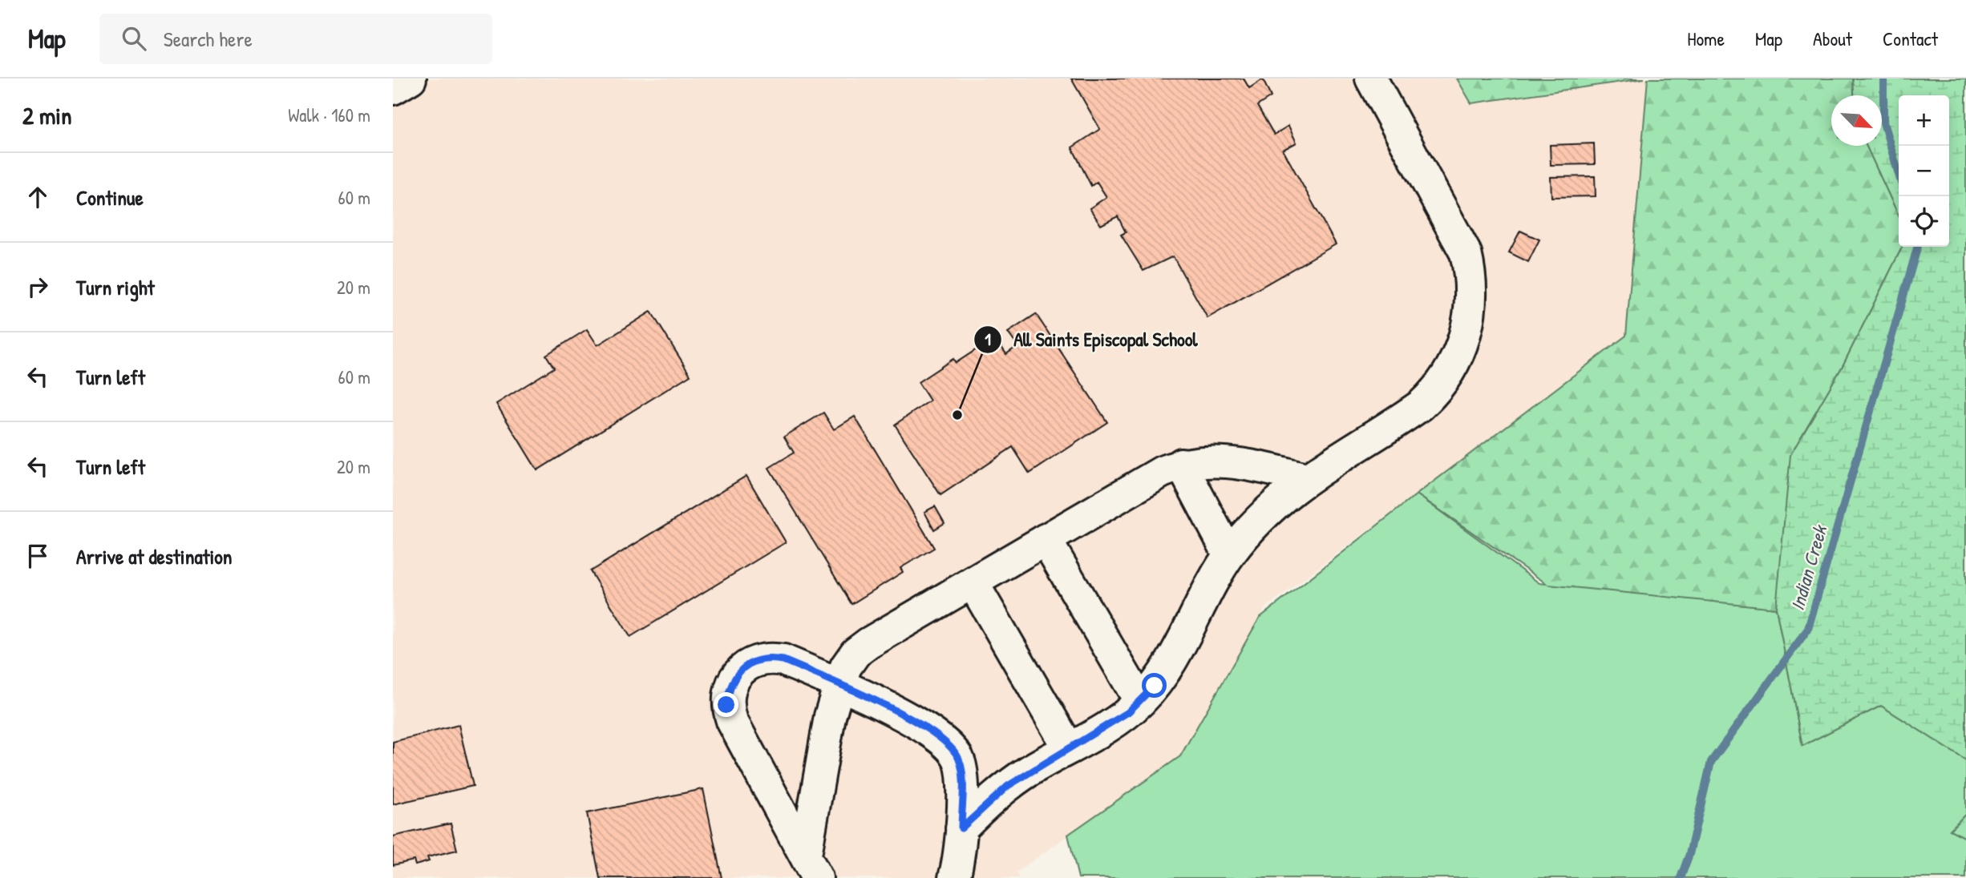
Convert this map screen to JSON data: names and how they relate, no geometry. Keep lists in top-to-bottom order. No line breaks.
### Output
{"water":["Indian Creek"],"places":["All Saints Episcopal School"],"north":"bottom right","page":{"header":"Map","search":"Search here","nav":["Home","Map","About","Contact"],"heading":["2 min","Walk · 160 m"],"map_buttons":["+","−"],"list":[["Continue","60 m"],["Turn right","20 m"],["Turn left","60 m"],["Turn left","20 m"],"Arrive at destination"]}}
